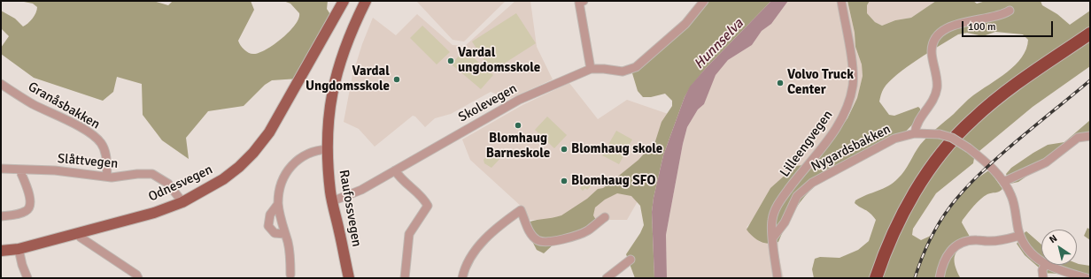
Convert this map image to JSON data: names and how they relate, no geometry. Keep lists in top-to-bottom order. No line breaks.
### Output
{"streets":{"main road":["Odnesvegen","Raufossvegen"],"street":["Skolevegen","Granåsbakken","Lilleengvegen","Nygardsbakken","Slåttvegen"]},"crossings":[["Skolevegen","Raufossvegen"],["Granåsbakken","Slåttvegen"],["Lilleengvegen","Nygardsbakken"],["Slåttvegen","Odnesvegen"]],"water":["Hunnselva"],"places":["Vardal ungdomsskole","Vardal Ungdomsskole","Volvo Truck Center","Blomhaug Barneskole","Blomhaug skole","Blomhaug SFO"],"scale_bar":"100 m","north":"top left"}
